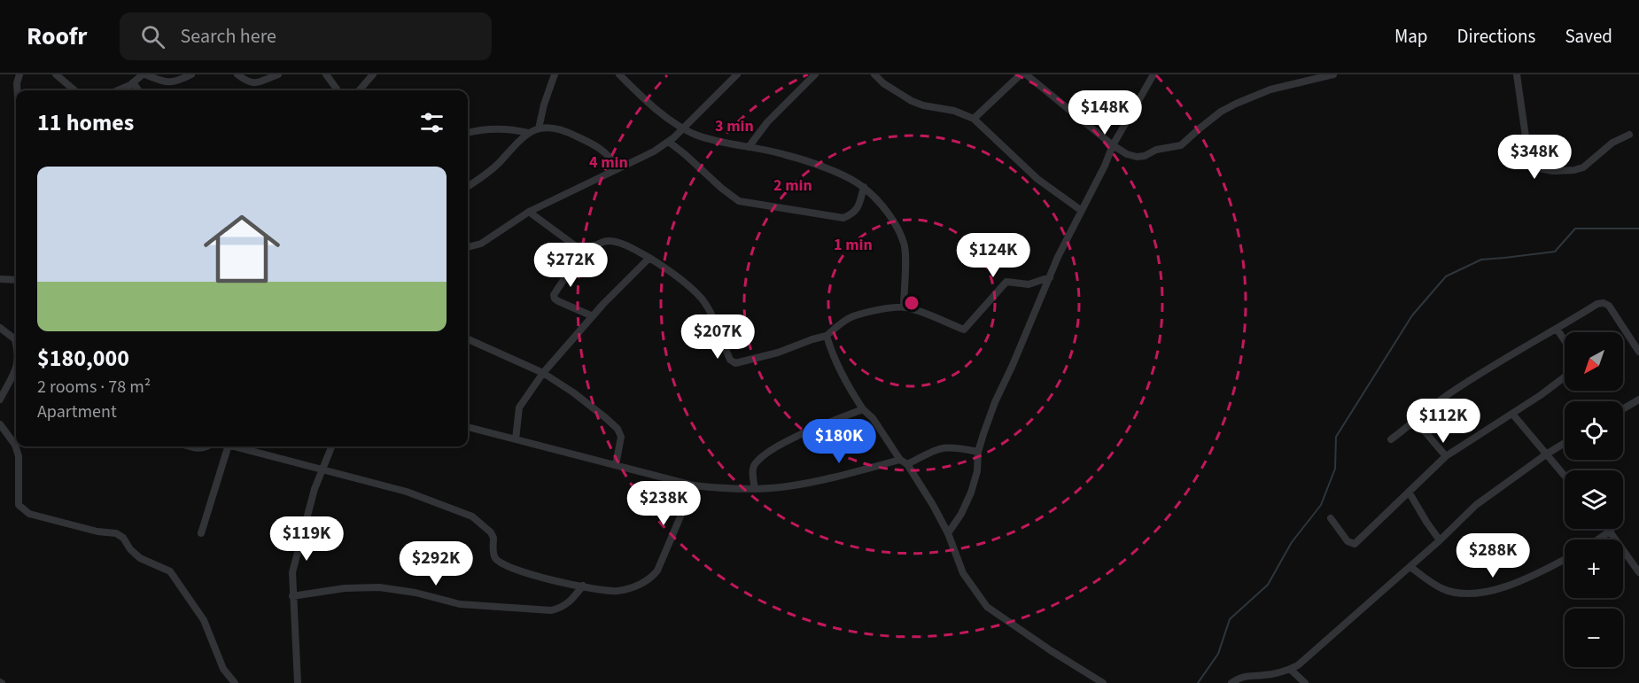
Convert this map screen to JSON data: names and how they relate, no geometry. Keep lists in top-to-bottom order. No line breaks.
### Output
{"north":"bottom left","page":{"header":"Roofr","search":"Search here","nav":["Map","Directions","Saved"],"price":["$148K","$348K","$124K","$272K","$207K","$112K","$180K","$238K","$119K","$288K","$292K"],"heading":"11 homes","list":[{"name":"$180,000","note":"2 rooms · 78 m² · Apartment"}],"map_buttons":["+","−"]},"rings":["3 min","4 min","2 min","1 min"]}
